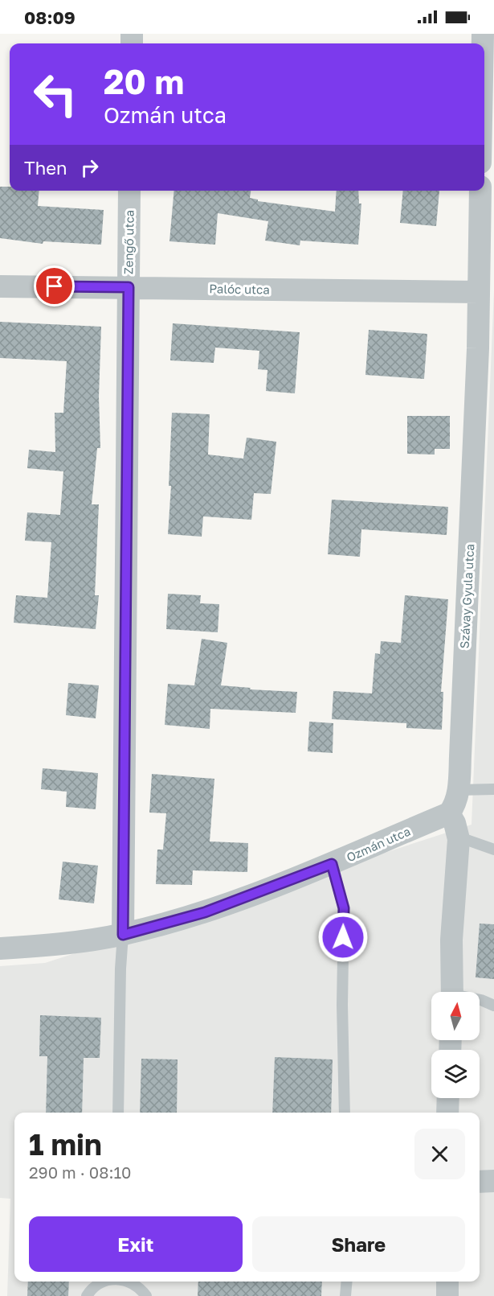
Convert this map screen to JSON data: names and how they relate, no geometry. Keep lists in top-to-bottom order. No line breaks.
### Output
{"streets":{"street":["Zengő utca","Palóc utca","Szávay Gyula utca","Ozmán utca"]},"crossings":[["Zengő utca","Palóc utca"],["Zengő utca","Ozmán utca"],["Palóc utca","Szávay Gyula utca"],["Szávay Gyula utca","Ozmán utca"]],"north":"top","page":{"status":"08:09","turn":["20 m","Ozmán utca"],"then":"Then","heading":["1 min","290 m · 08:10"],"buttons":["Exit","Share"]}}
